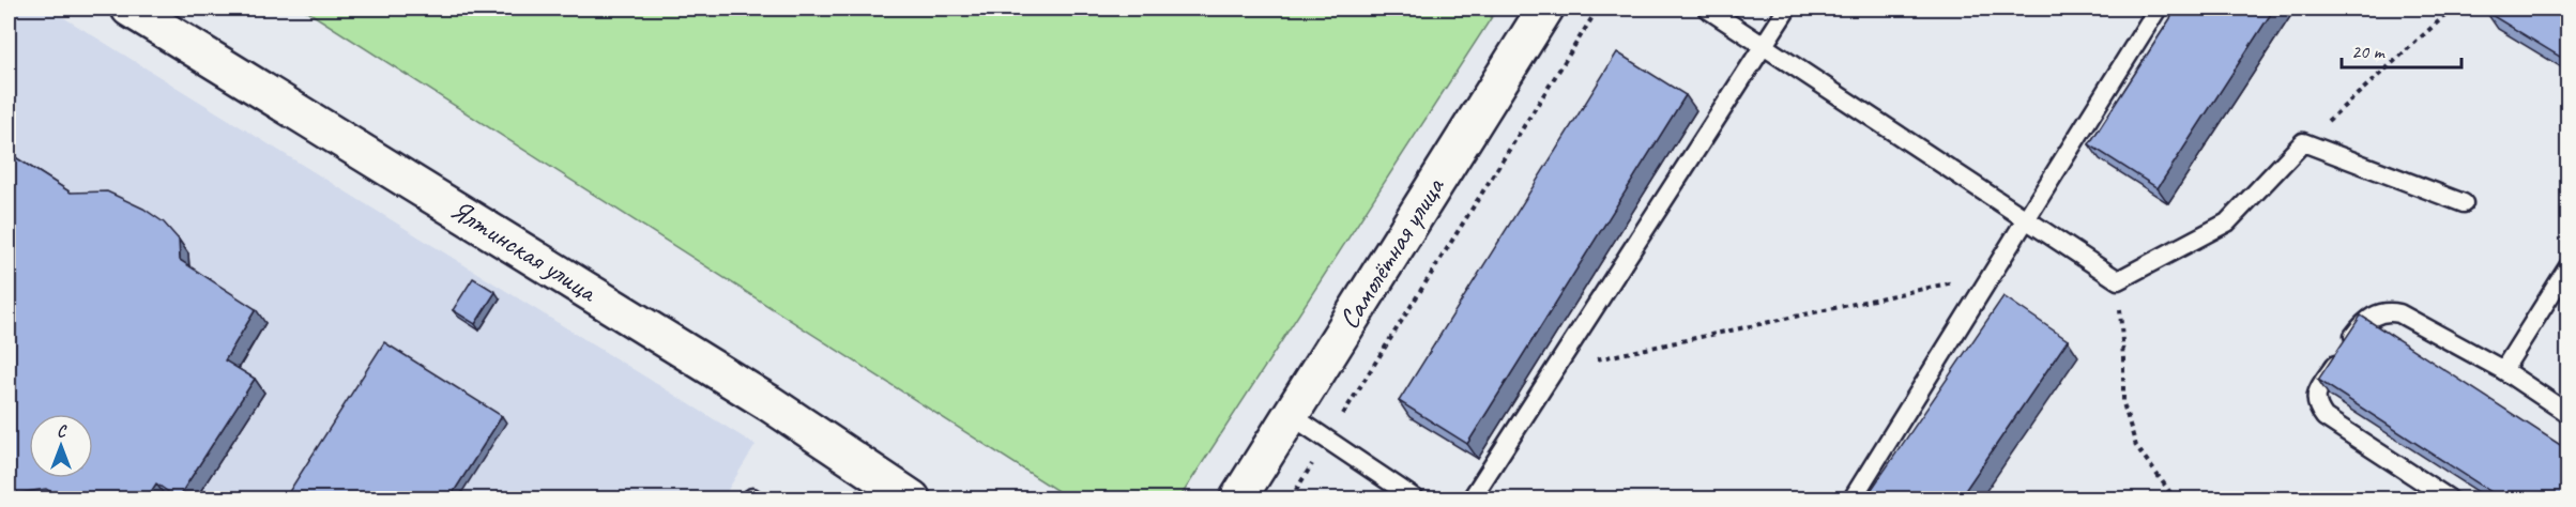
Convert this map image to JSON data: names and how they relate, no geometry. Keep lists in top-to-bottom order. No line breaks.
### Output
{"streets":{"street":["Ялтинская улица","Самолётная улица"]},"scale_bar":"20 m","north":"top"}
